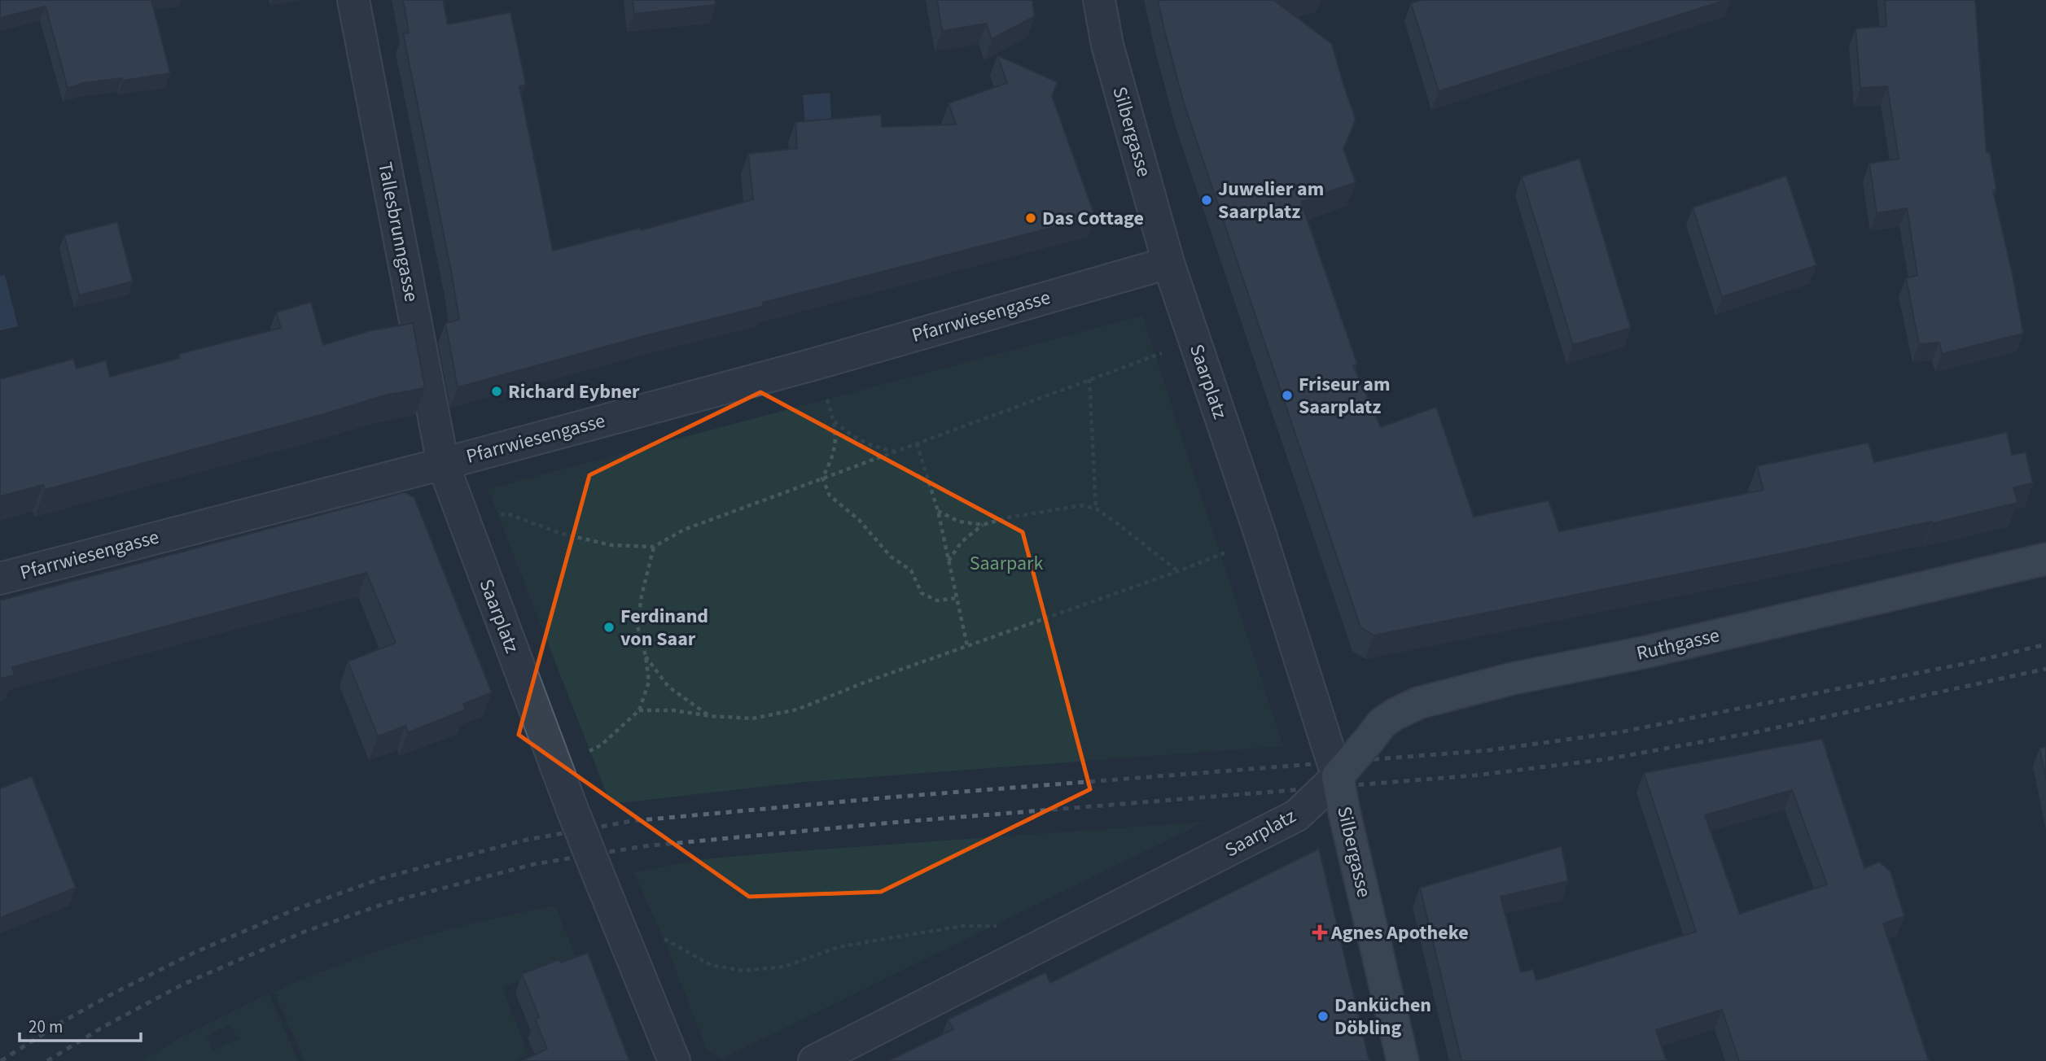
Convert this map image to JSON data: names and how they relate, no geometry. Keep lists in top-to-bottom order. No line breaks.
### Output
{"streets":{"main road":["Silbergasse","Ruthgasse"],"street":["Tallesbrunngasse","Pfarrwiesengasse","Saarplatz"]},"crossings":[["Silbergasse","Pfarrwiesengasse"],["Silbergasse","Saarplatz"],["Silbergasse","Ruthgasse"],["Tallesbrunngasse","Pfarrwiesengasse"],["Tallesbrunngasse","Saarplatz"],["Pfarrwiesengasse","Saarplatz"],["Saarplatz","Ruthgasse"]],"parks":["Saarpark"],"places":{"other":["Juwelier am Saarplatz","Das Cottage","Richard Eybner","Friseur am Saarplatz","Ferdinand von Saar","Danküchen Döbling"],"health":["Agnes Apotheke"]},"scale_bar":"20 m"}
